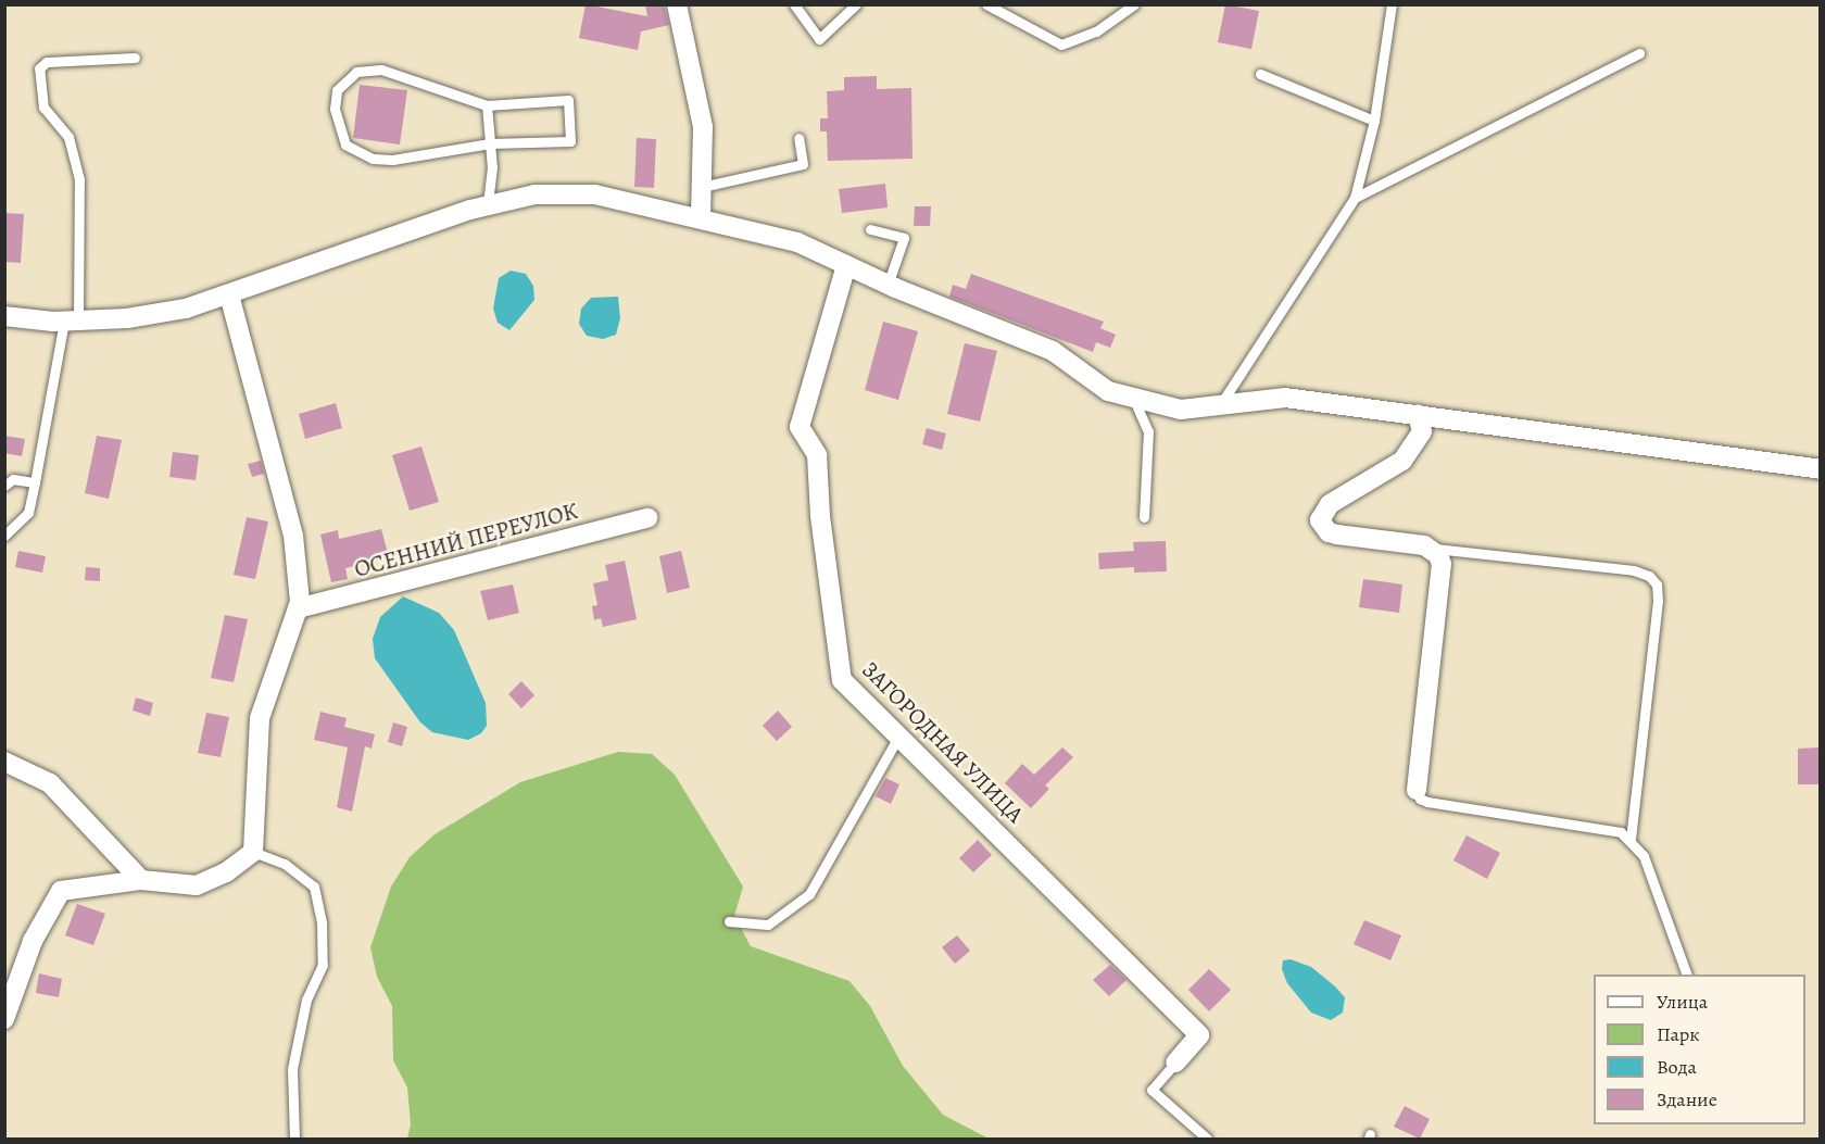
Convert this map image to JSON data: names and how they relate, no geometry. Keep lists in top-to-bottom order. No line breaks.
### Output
{"streets":{"street":["ОСЕННИЙ ПЕРЕУЛОК","ЗАГОРОДНАЯ УЛИЦА"]},"legend":["Улица","Парк","Вода","Здание"]}
